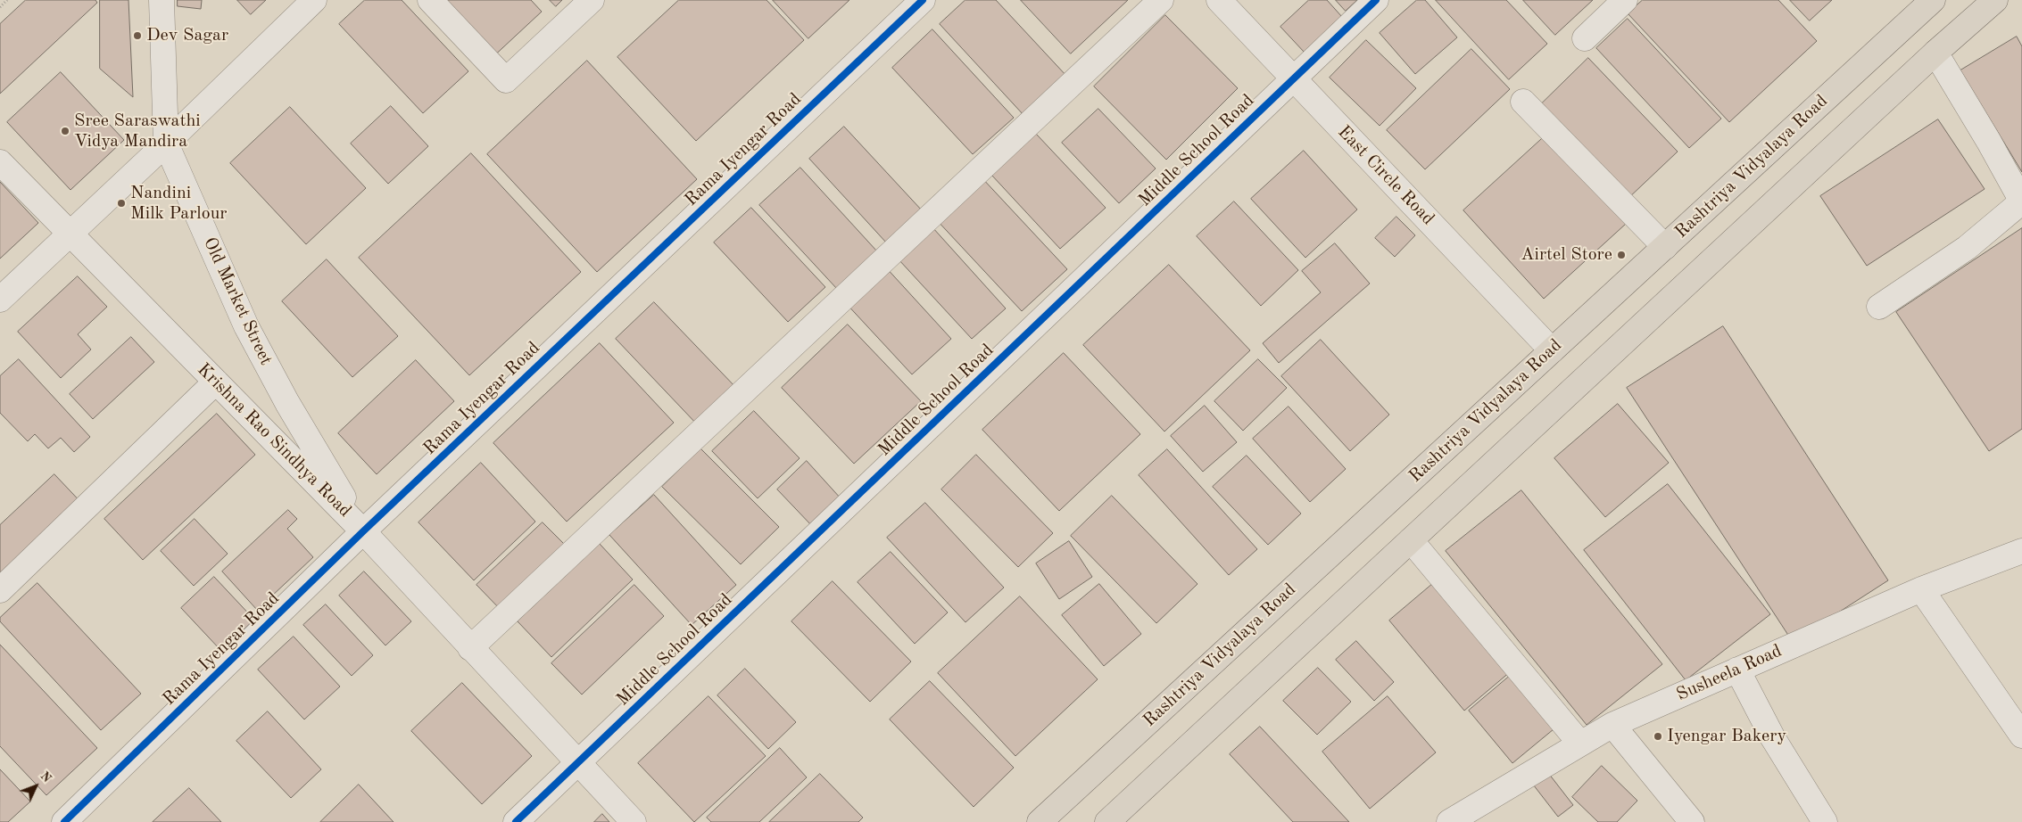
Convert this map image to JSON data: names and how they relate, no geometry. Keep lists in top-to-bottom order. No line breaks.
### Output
{"streets":{"main road":["Rashtriya Vidyalaya Road"],"street":["Rama Iyengar Road","Middle School Road","East Circle Road","Old Market Street","Krishna Rao Sindhya Road","Susheela Road"]},"crossings":[["Rama Iyengar Road","Old Market Street"],["Rama Iyengar Road","Krishna Rao Sindhya Road"],["Middle School Road","East Circle Road"],["Middle School Road","Krishna Rao Sindhya Road"],["Rashtriya Vidyalaya Road","East Circle Road"],["Old Market Street","Krishna Rao Sindhya Road"]],"places":["Dev Sagar","Sree Saraswathi Vidya Mandira","Nandini Milk Parlour","Airtel Store","Iyengar Bakery"],"north":"top right"}
